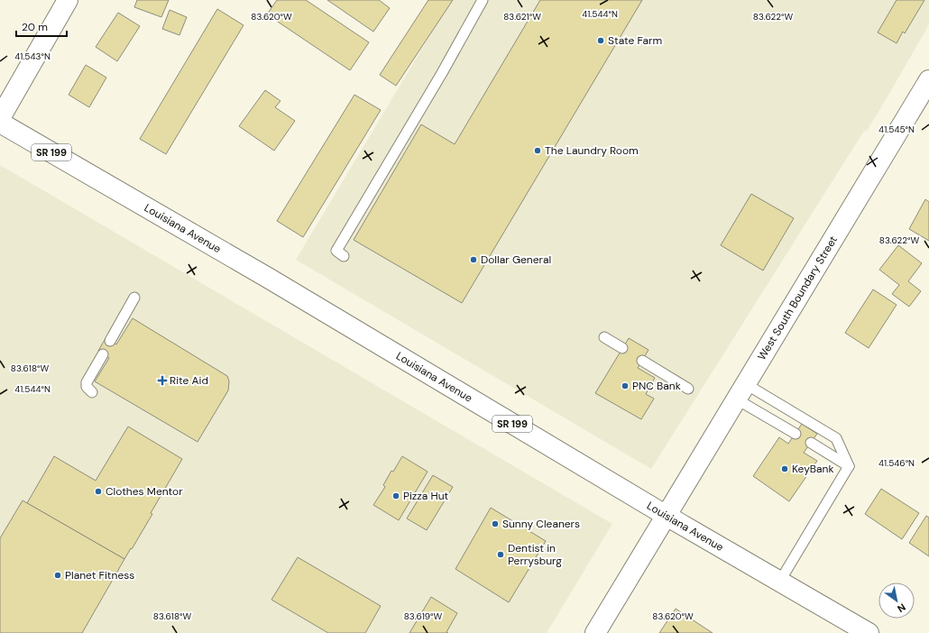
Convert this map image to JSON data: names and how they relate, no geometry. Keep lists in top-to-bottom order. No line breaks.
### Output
{"streets":{"main road":["SR 199","Louisiana Avenue","West South Boundary Street"]},"crossings":[["Louisiana Avenue","West South Boundary Street"]],"places":{"other":["State Farm","The Laundry Room","Dollar General","PNC Bank","KeyBank","Clothes Mentor","Pizza Hut","Sunny Cleaners","Dentist in Perrysburg","Planet Fitness"],"health":["Rite Aid"]},"scale_bar":"20 m","north":"bottom right","coordinates":["41.544°N","83.620°W","83.621°W","83.622°W","41.543°N","41.545°N","83.618°W","41.546°N","83.619°W"]}
